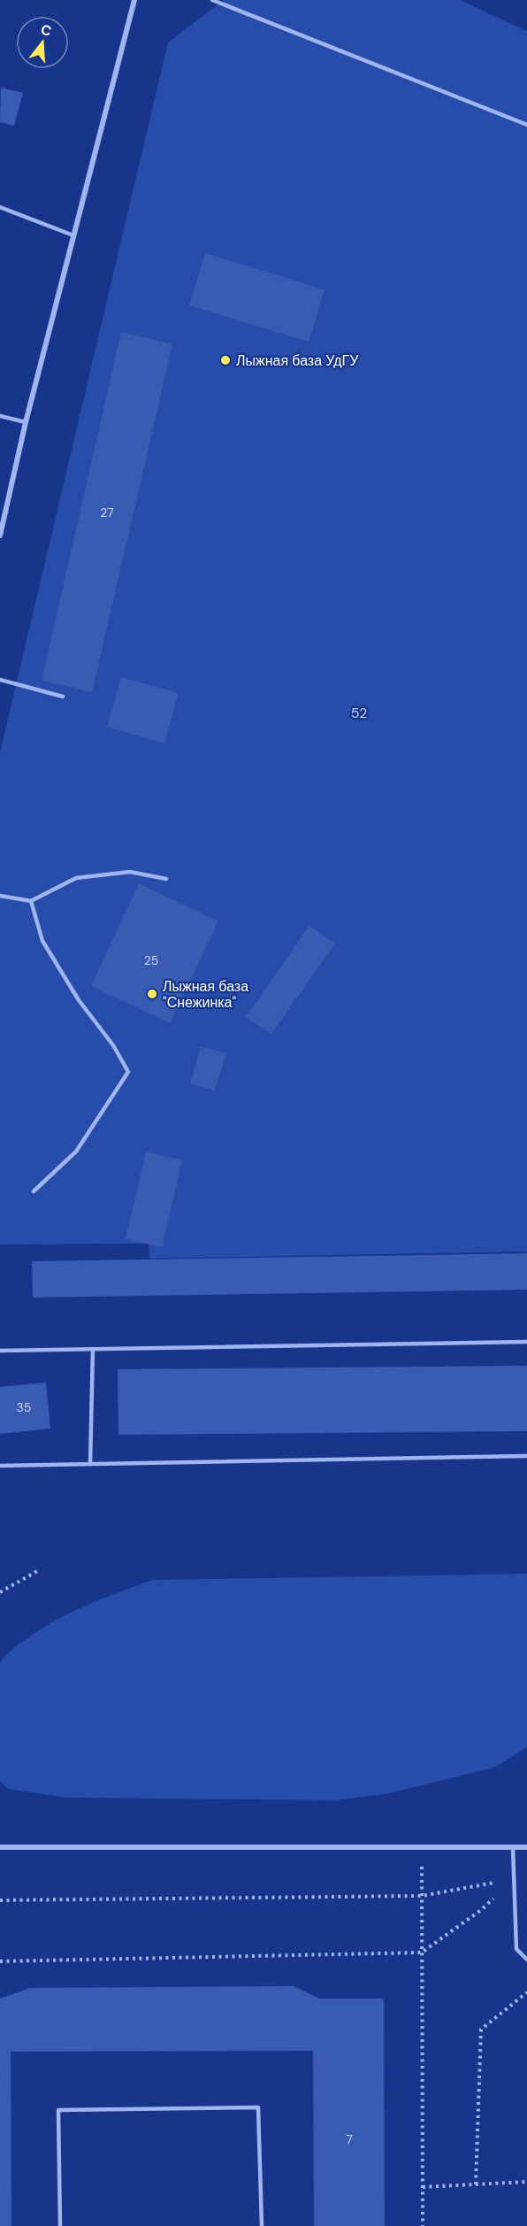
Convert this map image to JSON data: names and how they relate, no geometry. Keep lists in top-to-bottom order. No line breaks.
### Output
{"parks":["52"],"places":["Лыжная база УдГУ","Лыжная база \"Снежинка\""],"house_numbers":["27","25","35","7"],"north":"top"}
